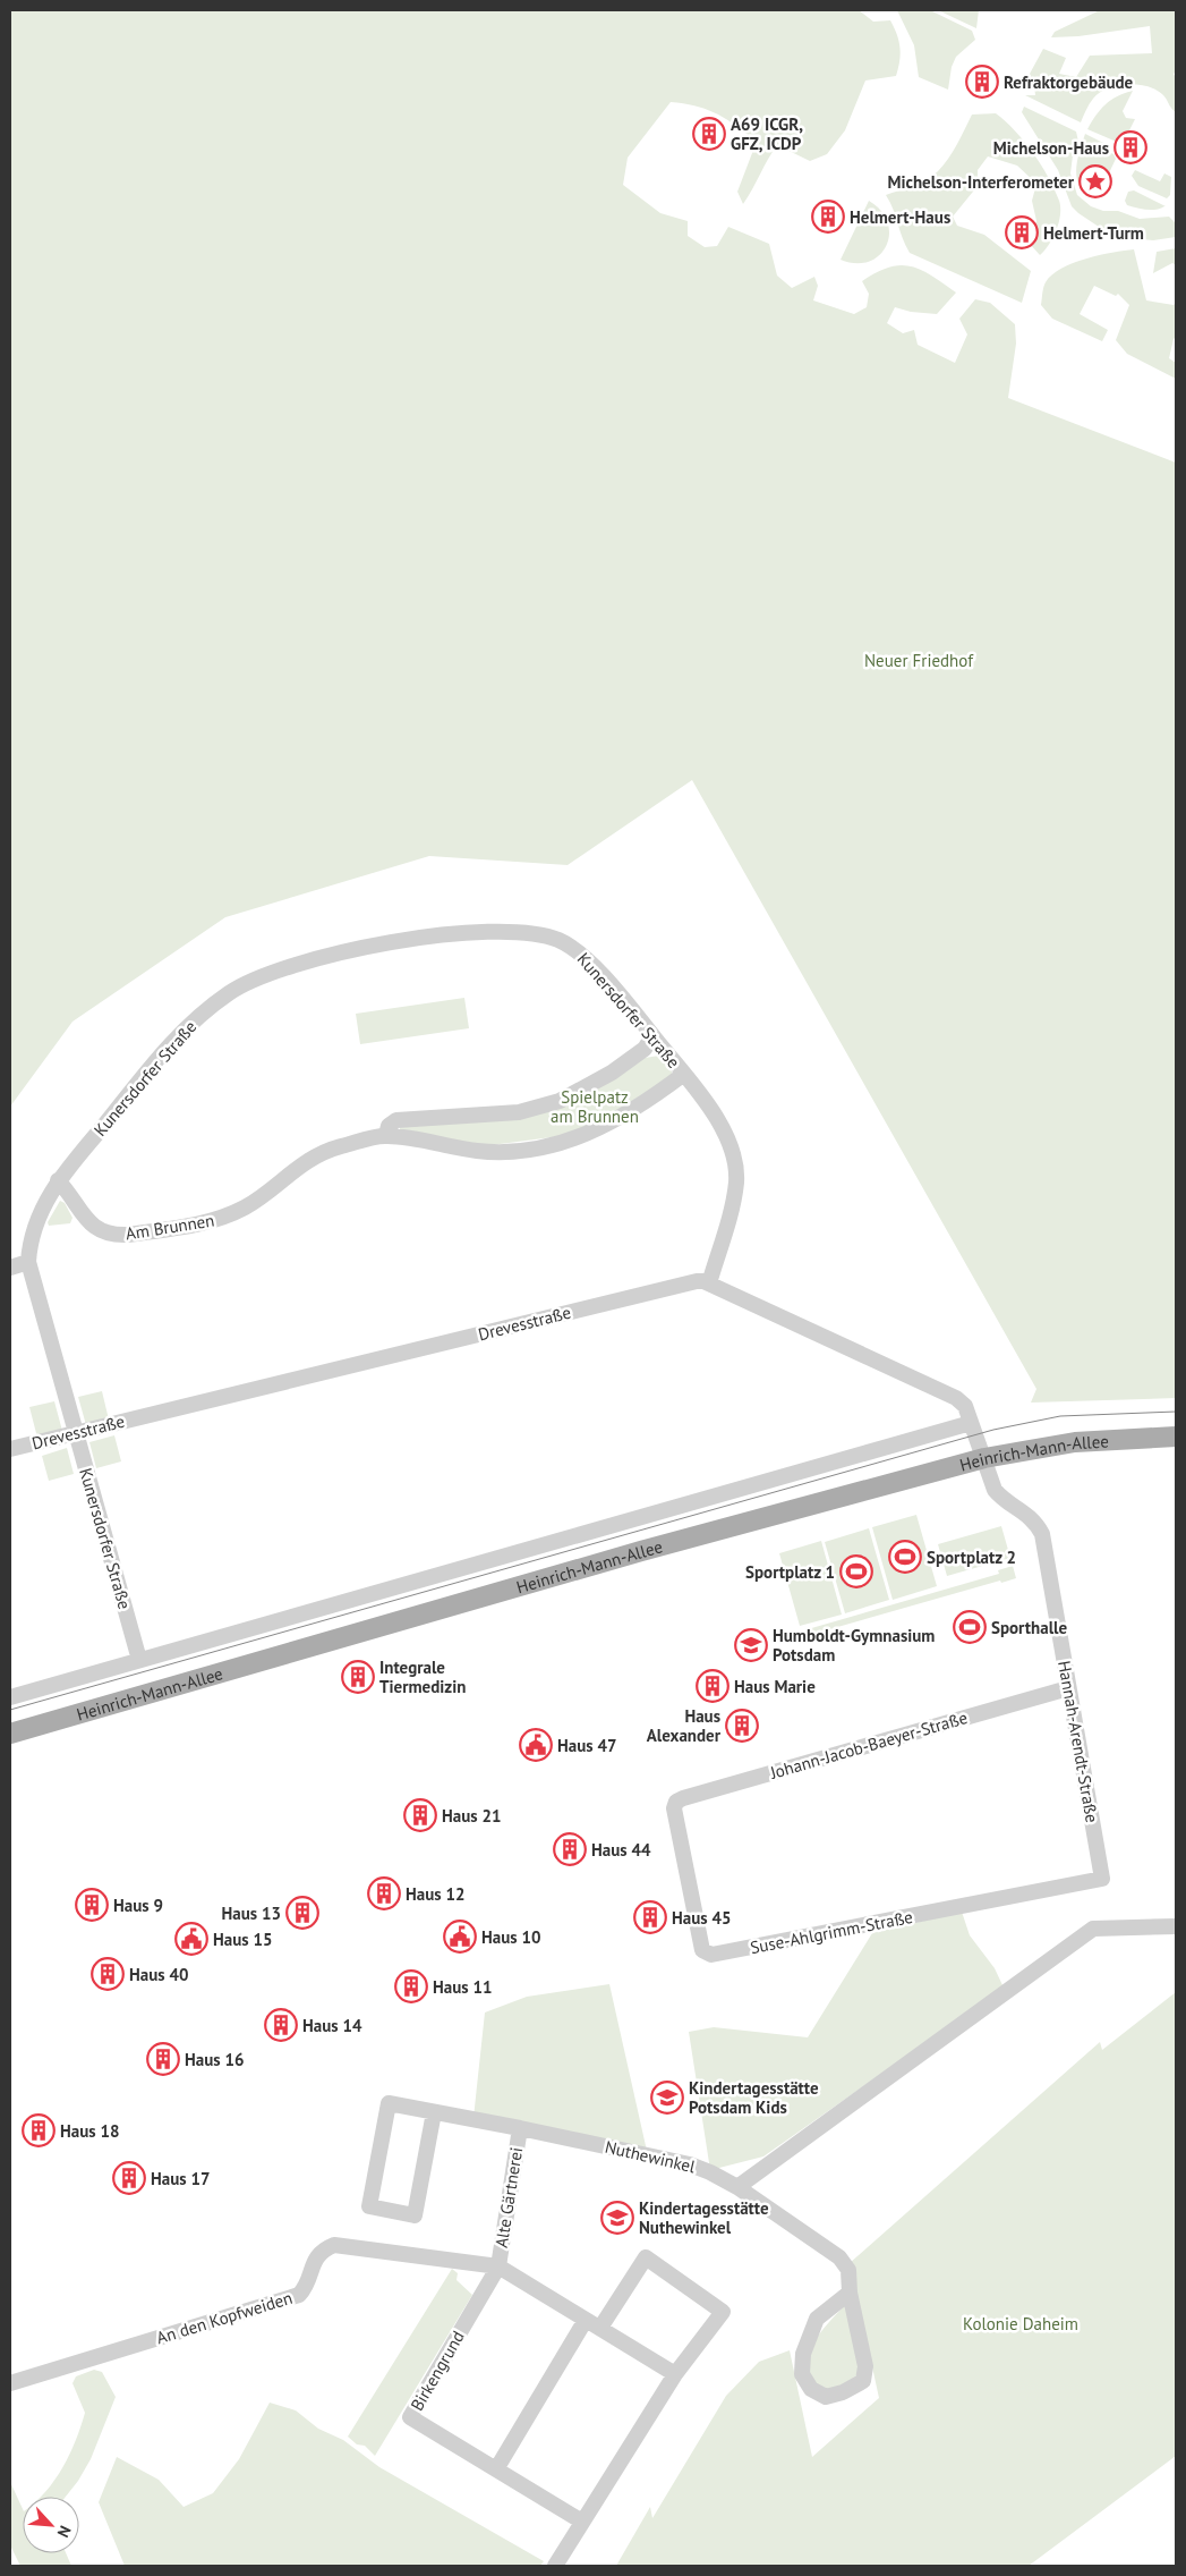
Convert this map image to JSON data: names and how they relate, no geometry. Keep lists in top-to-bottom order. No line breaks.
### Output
{"streets":{"main road":["Heinrich-Mann-Allee"],"street":["Kunersdorfer Straße","Am Brunnen","Drevesstraße","Hannah-Arendt-Straße","Johann-Jacob-Baeyer-Straße","Suse-Ahlgrimm-Straße","Nuthewinkel","Alte Gärtnerei","An den Kopfweiden","Birkengrund"]},"crossings":[["Kunersdorfer Straße","Am Brunnen"],["Kunersdorfer Straße","Drevesstraße"],["Kunersdorfer Straße","Heinrich-Mann-Allee"],["Drevesstraße","Heinrich-Mann-Allee"],["Drevesstraße","Hannah-Arendt-Straße"],["Heinrich-Mann-Allee","Hannah-Arendt-Straße"],["Hannah-Arendt-Straße","Johann-Jacob-Baeyer-Straße"],["Hannah-Arendt-Straße","Suse-Ahlgrimm-Straße"],["Johann-Jacob-Baeyer-Straße","Suse-Ahlgrimm-Straße"],["Nuthewinkel","Alte Gärtnerei"],["Alte Gärtnerei","An den Kopfweiden"],["Alte Gärtnerei","Birkengrund"],["An den Kopfweiden","Birkengrund"]],"parks":["Neuer Friedhof","Spielpatz am Brunnen","Kolonie Daheim"],"places":{"building":["Refraktorgebäude","A69 ICGR, GFZ, ICDP","Michelson-Haus","Helmert-Haus","Helmert-Turm","Integrale Tiermedizin","Haus Marie","Haus Alexander","Haus 21","Haus 44","Haus 12","Haus 9","Haus 13","Haus 45","Haus 40","Haus 11","Haus 14","Haus 16","Haus 18","Haus 17"],"place":["Michelson-Interferometer"],"sports":["Sportplatz 2","Sportplatz 1","Sporthalle"],"school or university":["Humboldt-Gymnasium Potsdam","Kindertagesstätte Potsdam Kids","Kindertagesstätte Nuthewinkel"],"public building":["Haus 47","Haus 10","Haus 15"]},"north":"bottom right"}
